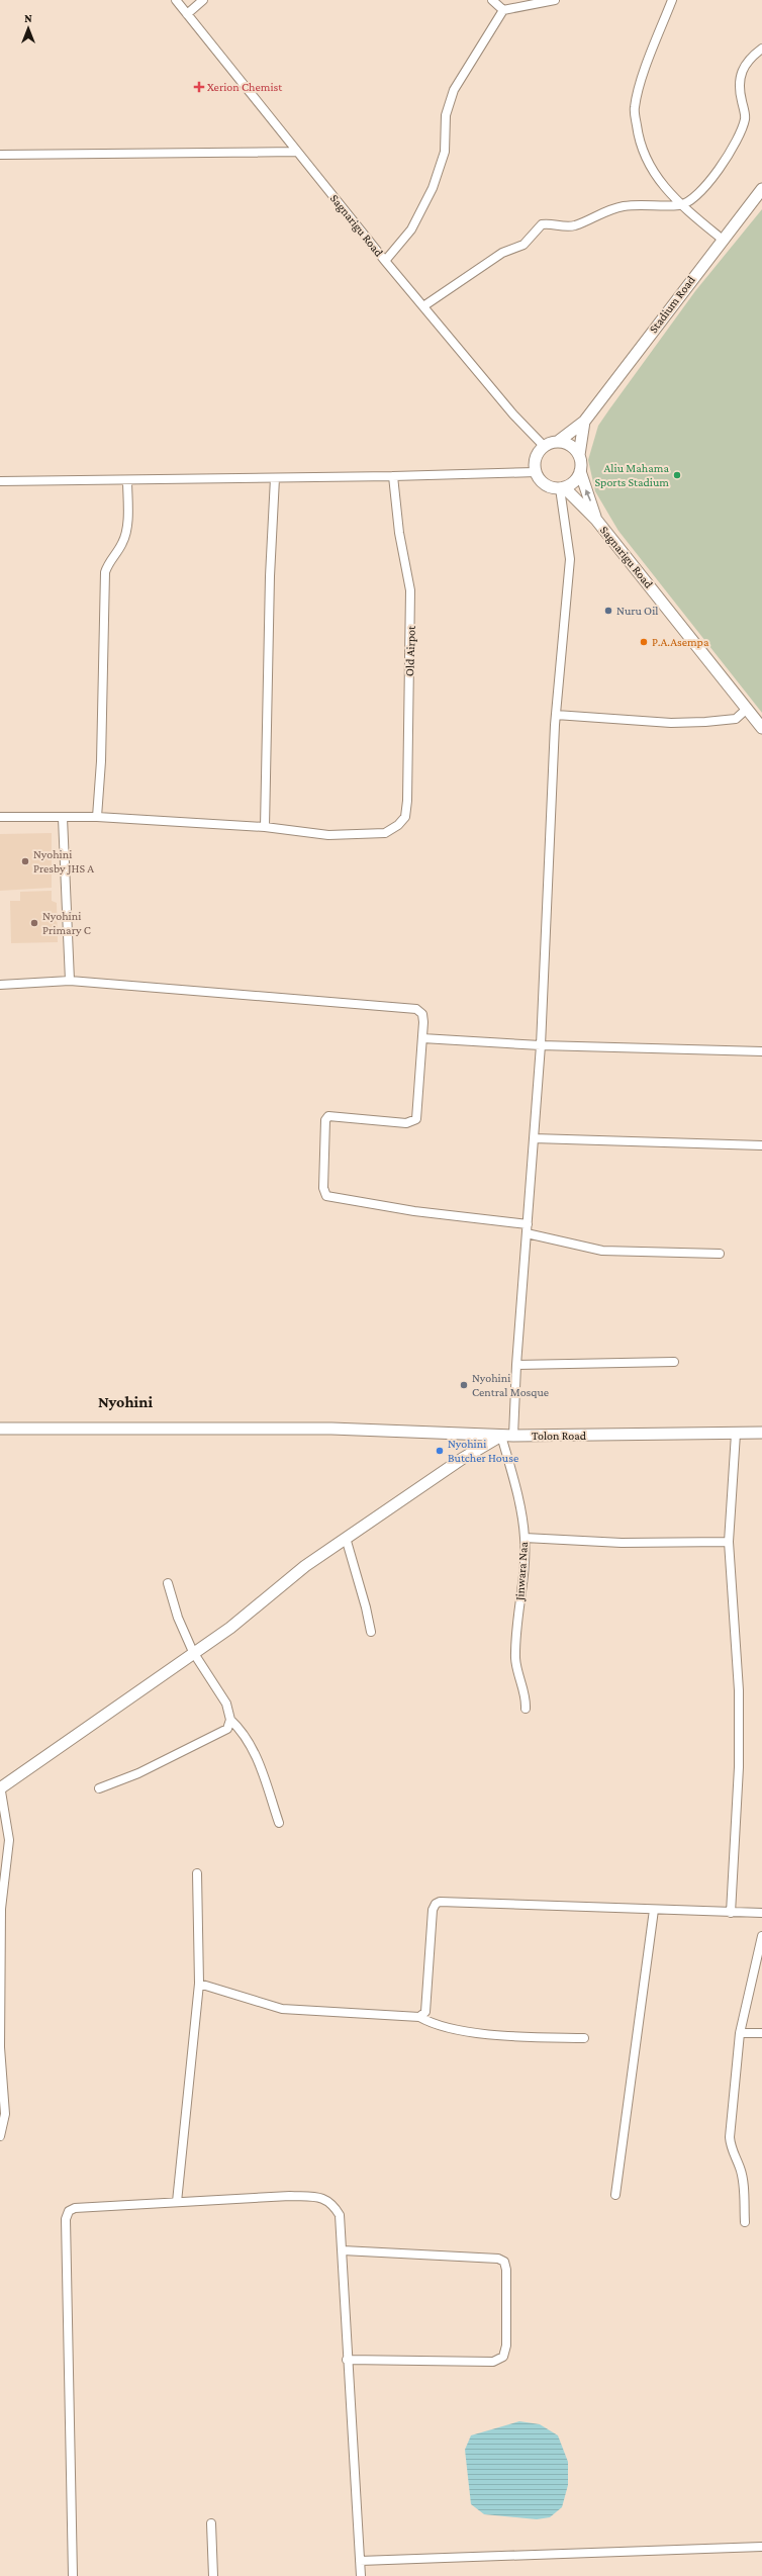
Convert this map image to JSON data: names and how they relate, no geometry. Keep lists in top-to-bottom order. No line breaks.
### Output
{"streets":{"main road":["Sagnarigu Road","Stadium Road","Tolon Road"],"street":["Old Airpot","Jinwara Naa"]},"crossings":[["Sagnarigu Road","Stadium Road"],["Tolon Road","Jinwara Naa"]],"districts":["Nyohini"],"places":{"health":["Xerion Chemist"],"other":["Aliu Mahama Sports Stadium","Nuru Oil","P.A.Asempa","Nyohini Presby JHS A","Nyohini Primary C","Nyohini Central Mosque","Nyohini Butcher House"]},"north":"top"}
